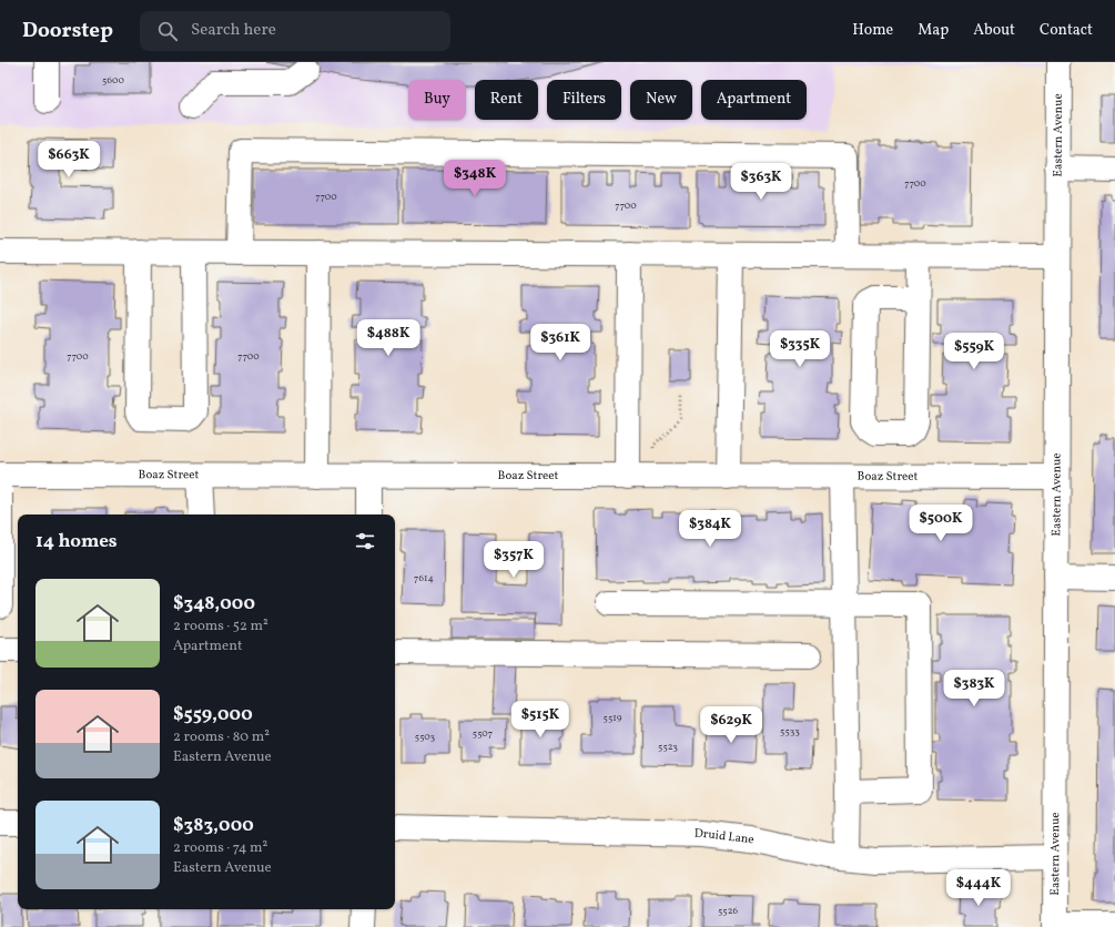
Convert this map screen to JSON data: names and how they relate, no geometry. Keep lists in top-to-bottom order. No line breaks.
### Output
{"streets":{"street":["Eastern Avenue","Boaz Street","Druid Lane"]},"crossings":[["Eastern Avenue","Boaz Street"],["Eastern Avenue","Druid Lane"]],"house_numbers":["5600","7700","7700","7700","7700","7700","7614","5519","5533","5507","5503","5523","5526"],"page":{"header":"Doorstep","search":"Search here","nav":["Home","Map","About","Contact"],"chip":["Buy","Rent","Filters","New","Apartment"],"price":["$663K","$348K","$363K","$488K","$361K","$335K","$559K","$500K","$384K","$357K","$383K","$515K","$629K","$444K"],"heading":"14 homes","list":[{"name":"$348,000","note":"2 rooms · 52 m² · Apartment"},{"name":"$559,000","note":"2 rooms · 80 m² · Eastern Avenue"},{"name":"$383,000","note":"2 rooms · 74 m² · Eastern Avenue"}]}}
